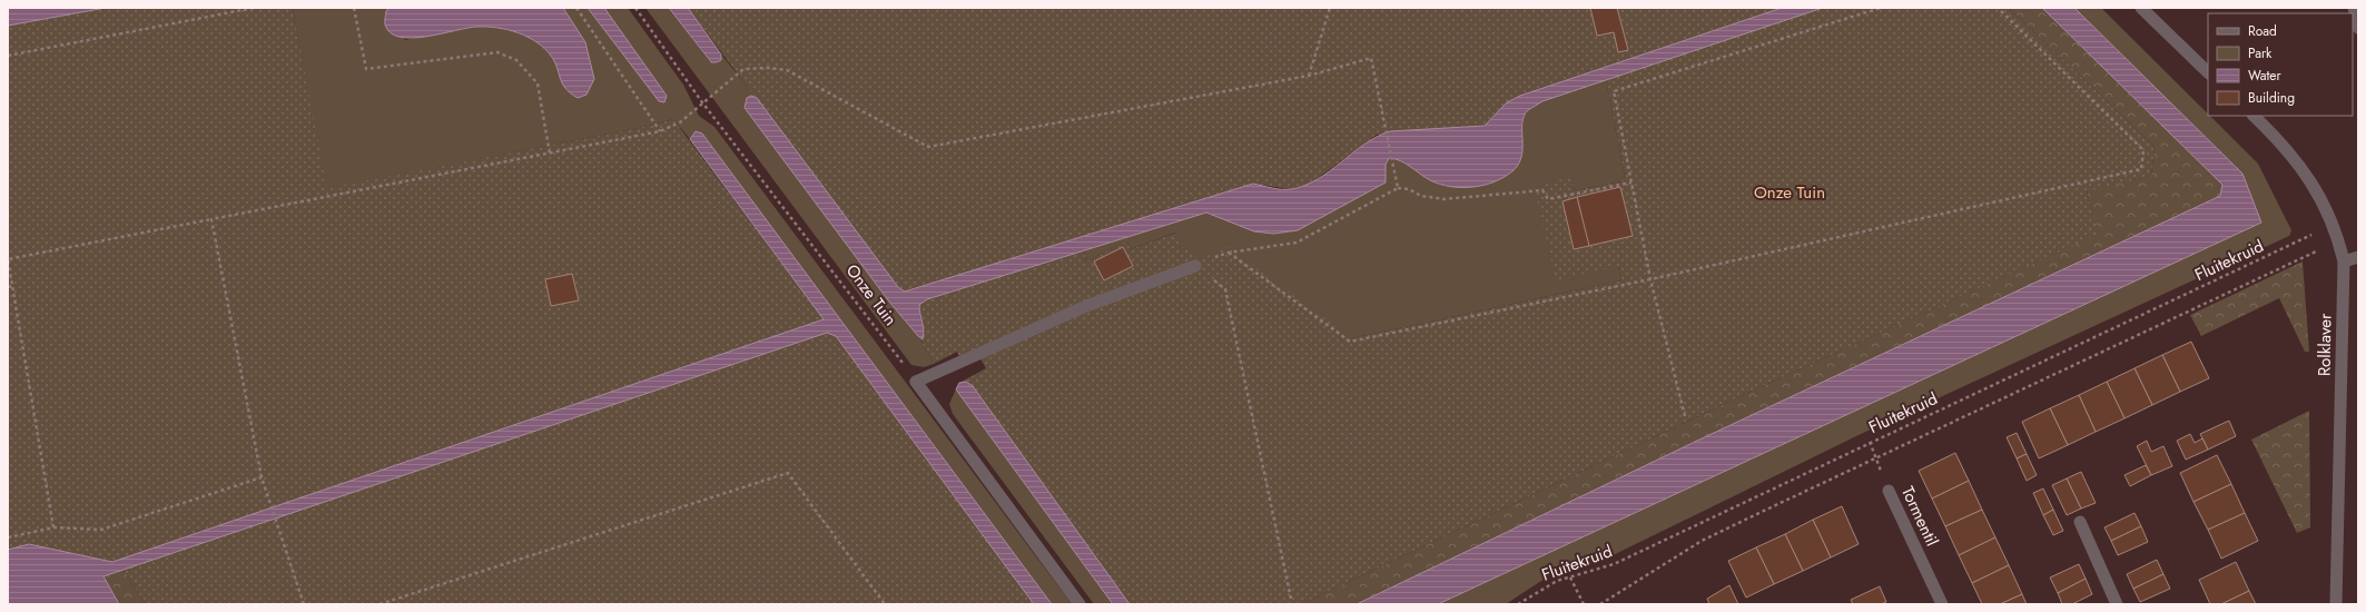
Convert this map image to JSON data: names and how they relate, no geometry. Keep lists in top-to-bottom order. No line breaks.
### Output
{"streets":{"street":["Rolklaver","Tormentil"],"path":["Fluitekruid","Onze Tuin"]},"crossings":[["Fluitekruid","Tormentil"]],"parks":["Onze Tuin"],"legend":["Road","Park","Water","Building"]}
